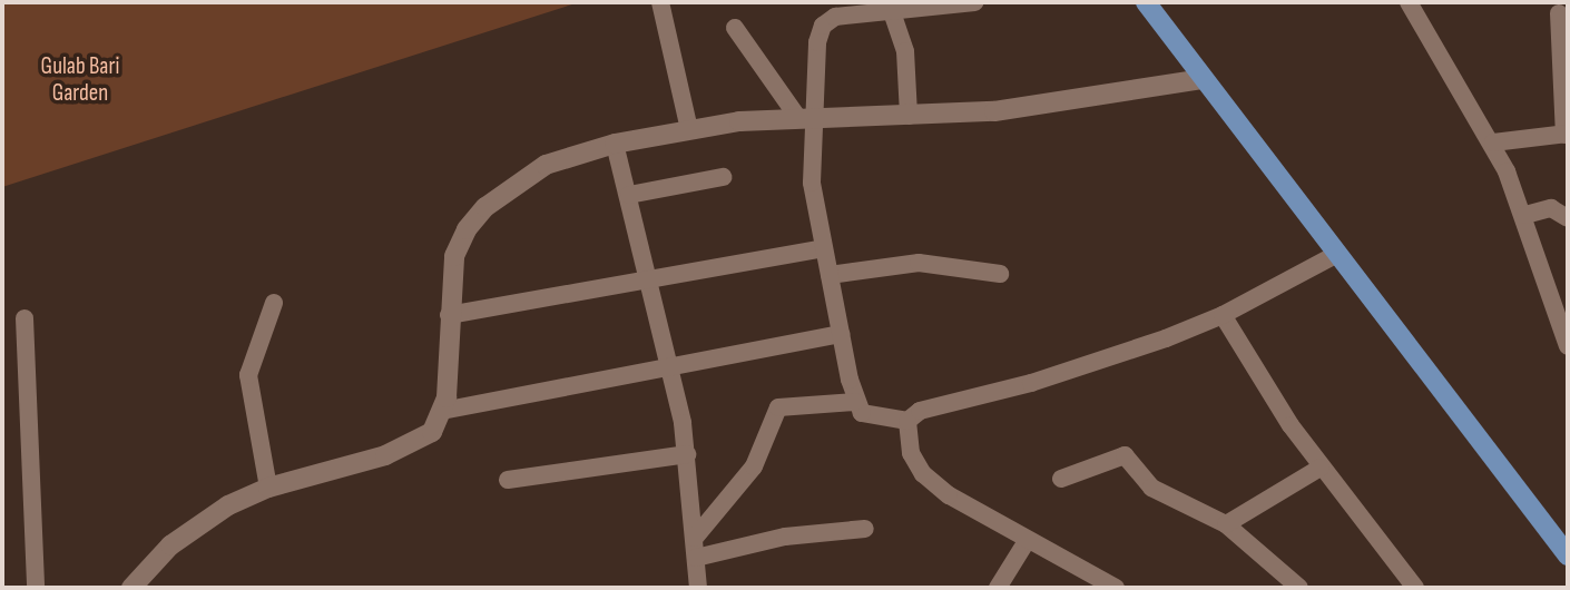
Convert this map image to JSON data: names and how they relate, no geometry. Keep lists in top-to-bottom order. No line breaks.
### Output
{"parks":["Gulab Bari Garden"]}
